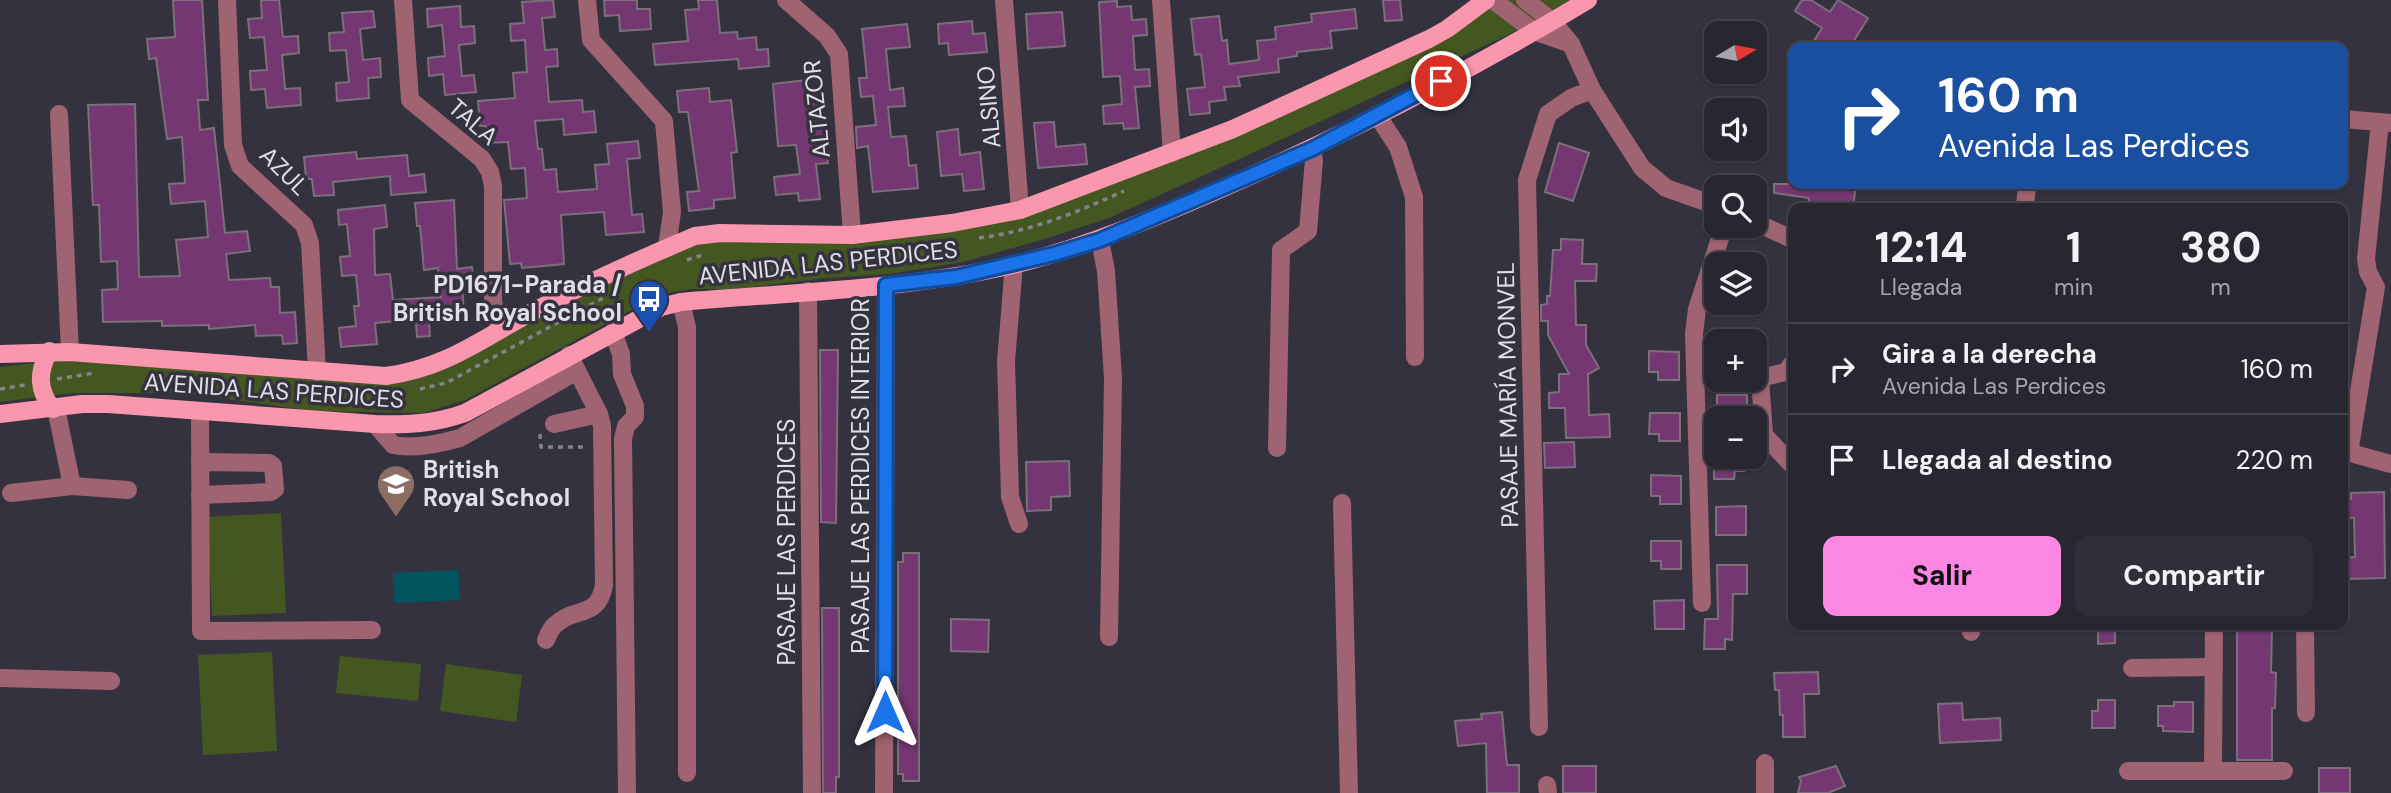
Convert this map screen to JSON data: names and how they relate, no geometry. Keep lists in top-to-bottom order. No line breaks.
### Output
{"streets":{"main road":["AVENIDA LAS PERDICES"],"street":["ALSINO","ALTAZOR","TALA","AZUL","PASAJE MARÍA MONVEL","PASAJE LAS PERDICES INTERIOR","PASAJE LAS PERDICES"]},"crossings":[["AVENIDA LAS PERDICES","PASAJE LAS PERDICES INTERIOR"],["AVENIDA LAS PERDICES","PASAJE LAS PERDICES"]],"places":{"bus stop":["PD1671-Parada / British Royal School"],"school or university":["British Royal School"]},"north":"right","page":{"map_buttons":["+","−"],"turn":["160 m","Avenida Las Perdices"],"eta":["12:14","Llegada","1","min","380","m"],"list":[{"name":"Gira a la derecha","note":"Avenida Las Perdices","value":"160 m"},{"name":"Llegada al destino","value":"220 m"}],"buttons":["Salir","Compartir"]}}
